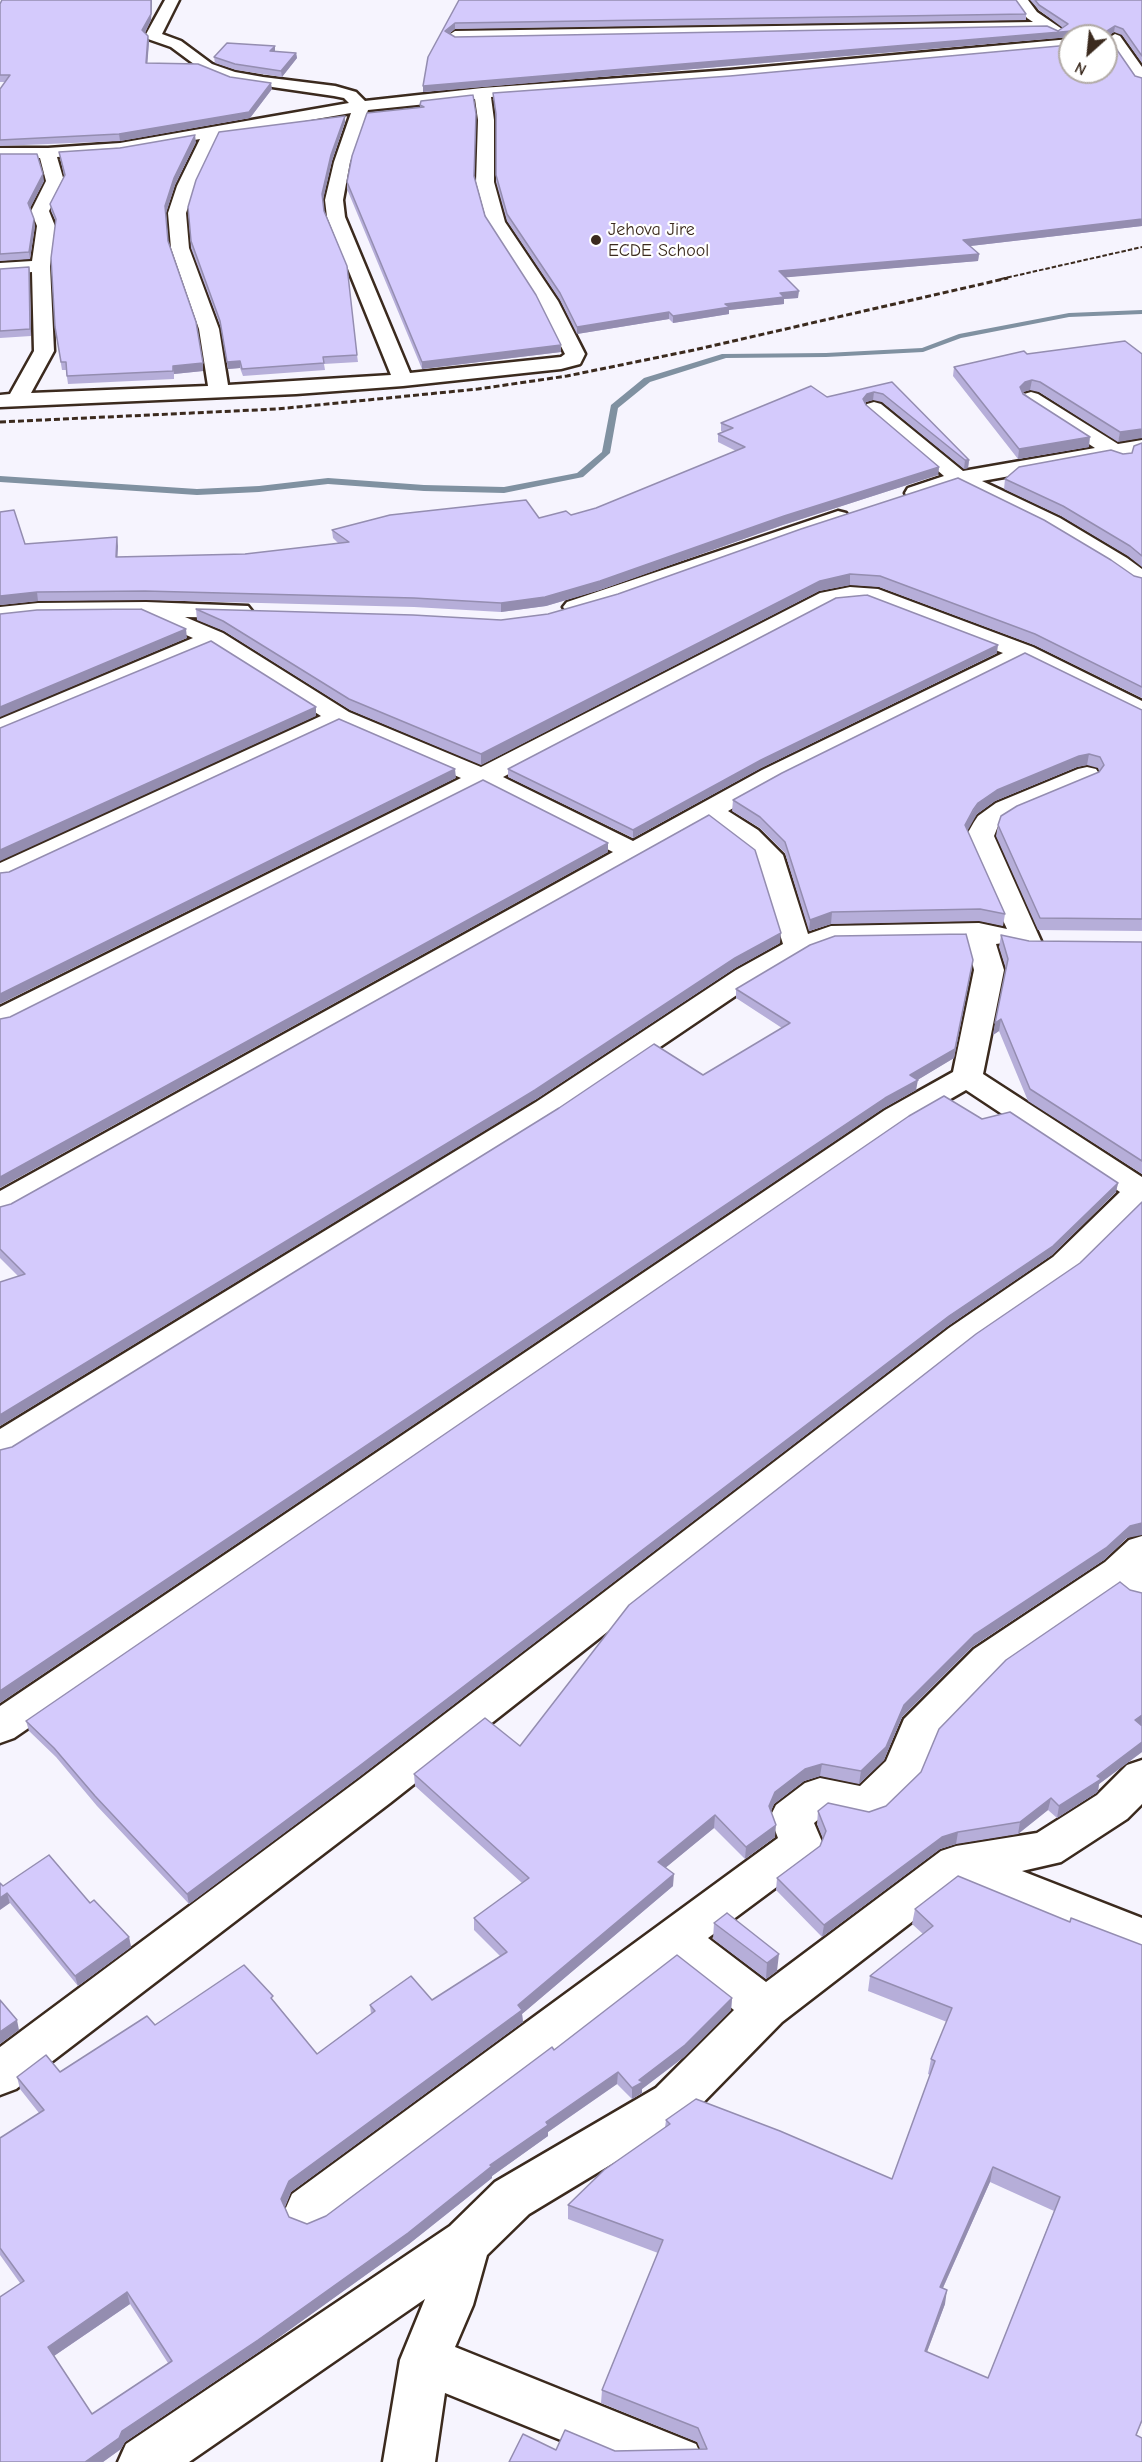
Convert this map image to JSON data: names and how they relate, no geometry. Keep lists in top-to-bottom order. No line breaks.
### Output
{"places":["Jehova Jire ECDE School"],"north":"bottom left"}
